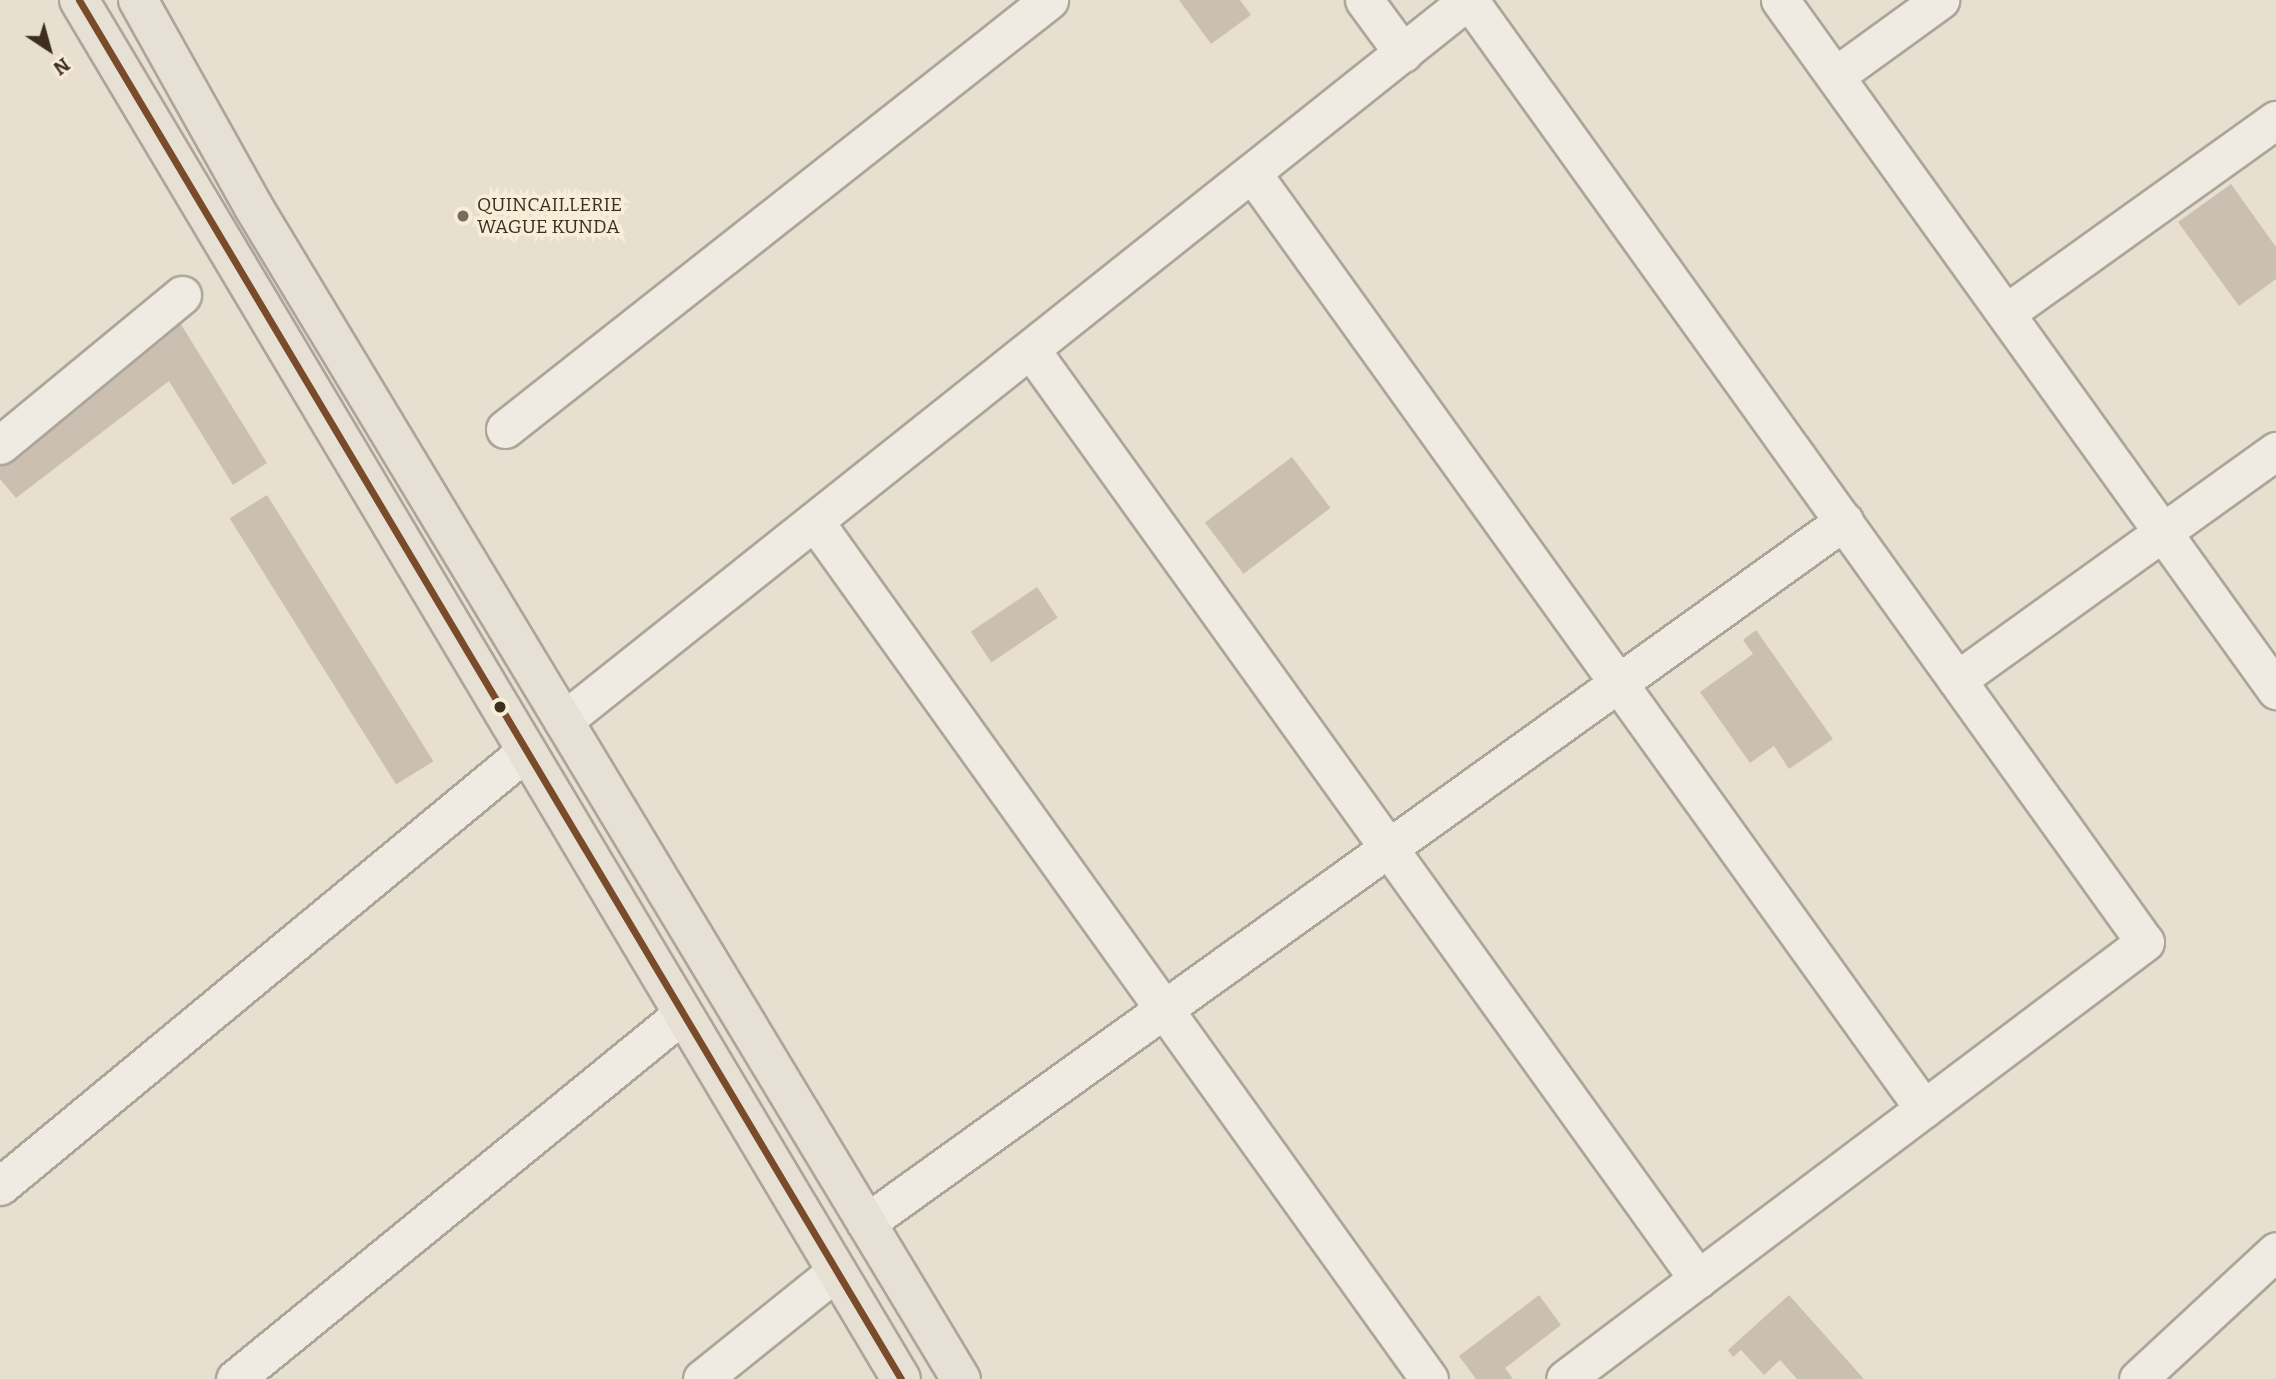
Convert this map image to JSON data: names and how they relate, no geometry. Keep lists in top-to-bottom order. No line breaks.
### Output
{"places":["QUINCAILLERIE WAGUE KUNDA"],"north":"bottom right"}
